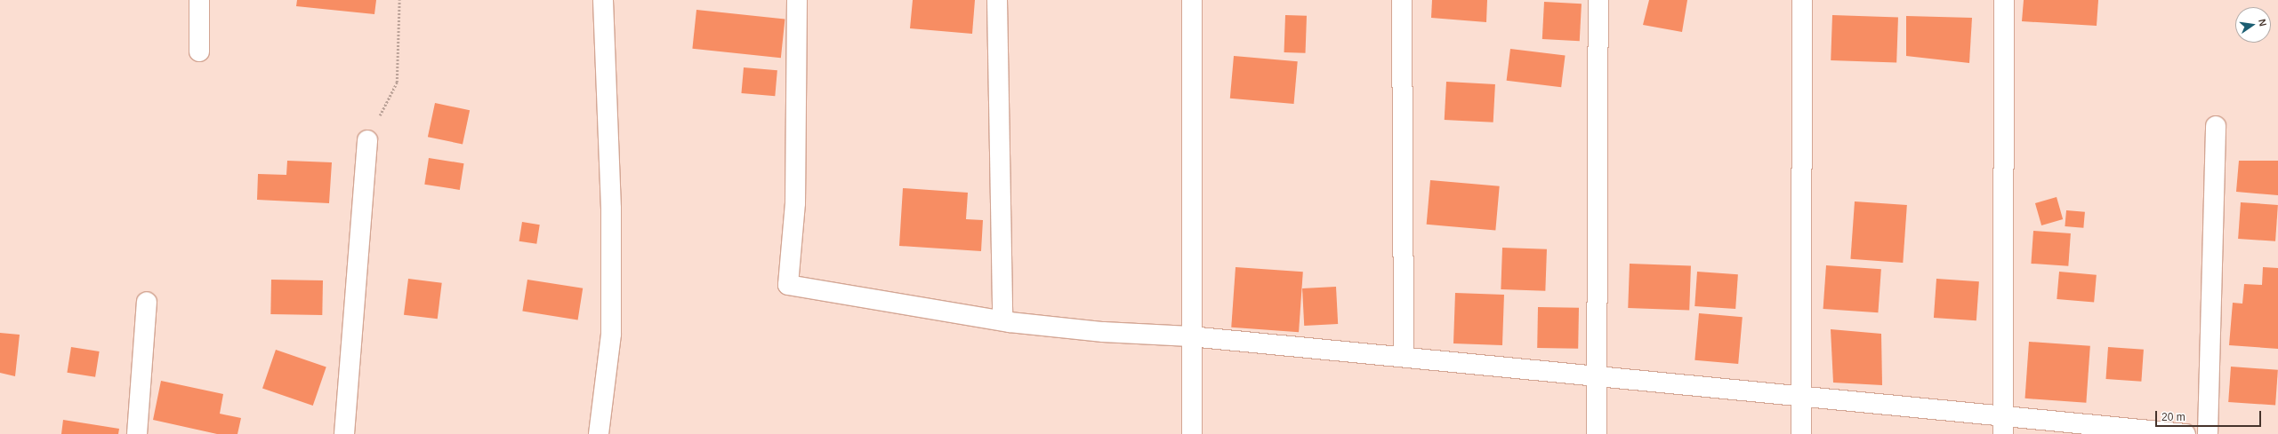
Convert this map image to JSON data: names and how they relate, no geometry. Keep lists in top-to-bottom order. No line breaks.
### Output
{"scale_bar":"20 m","north":"right"}
